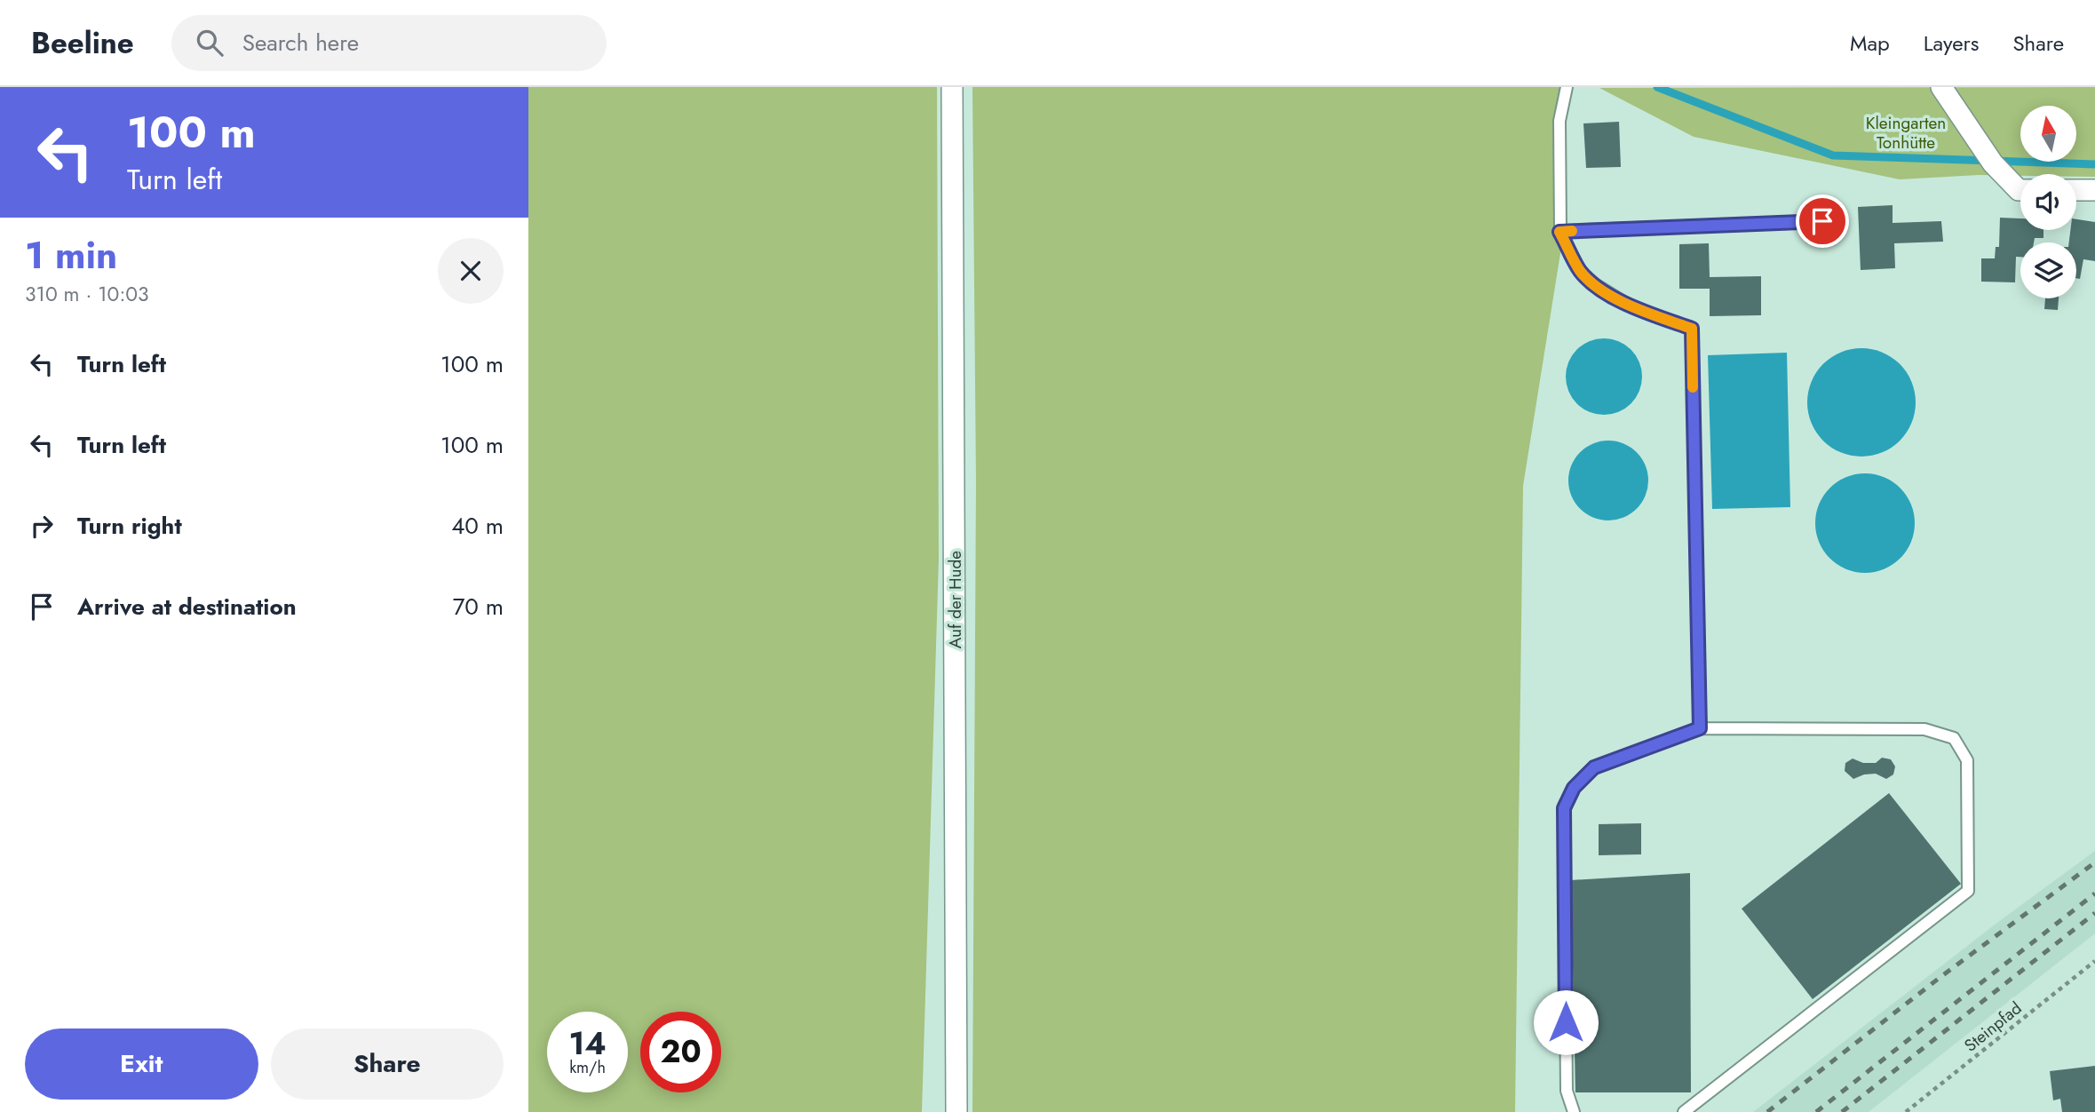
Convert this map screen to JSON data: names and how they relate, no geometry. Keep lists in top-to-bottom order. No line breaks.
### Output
{"streets":{"street":["Auf der Hude"],"path":["Steinpfad"]},"parks":["Kleingarten Tonhütte"],"north":"top","page":{"header":"Beeline","search":"Search here","nav":["Map","Layers","Share"],"turn":["100 m","Turn left"],"heading":["1 min","310 m · 10:03"],"list":[{"name":"Turn left","value":"100 m"},{"name":"Turn left","value":"100 m"},{"name":"Turn right","value":"40 m"},{"name":"Arrive at destination","value":"70 m"}],"speed":"14 km/h","limit":"20","buttons":["Exit","Share"]}}
